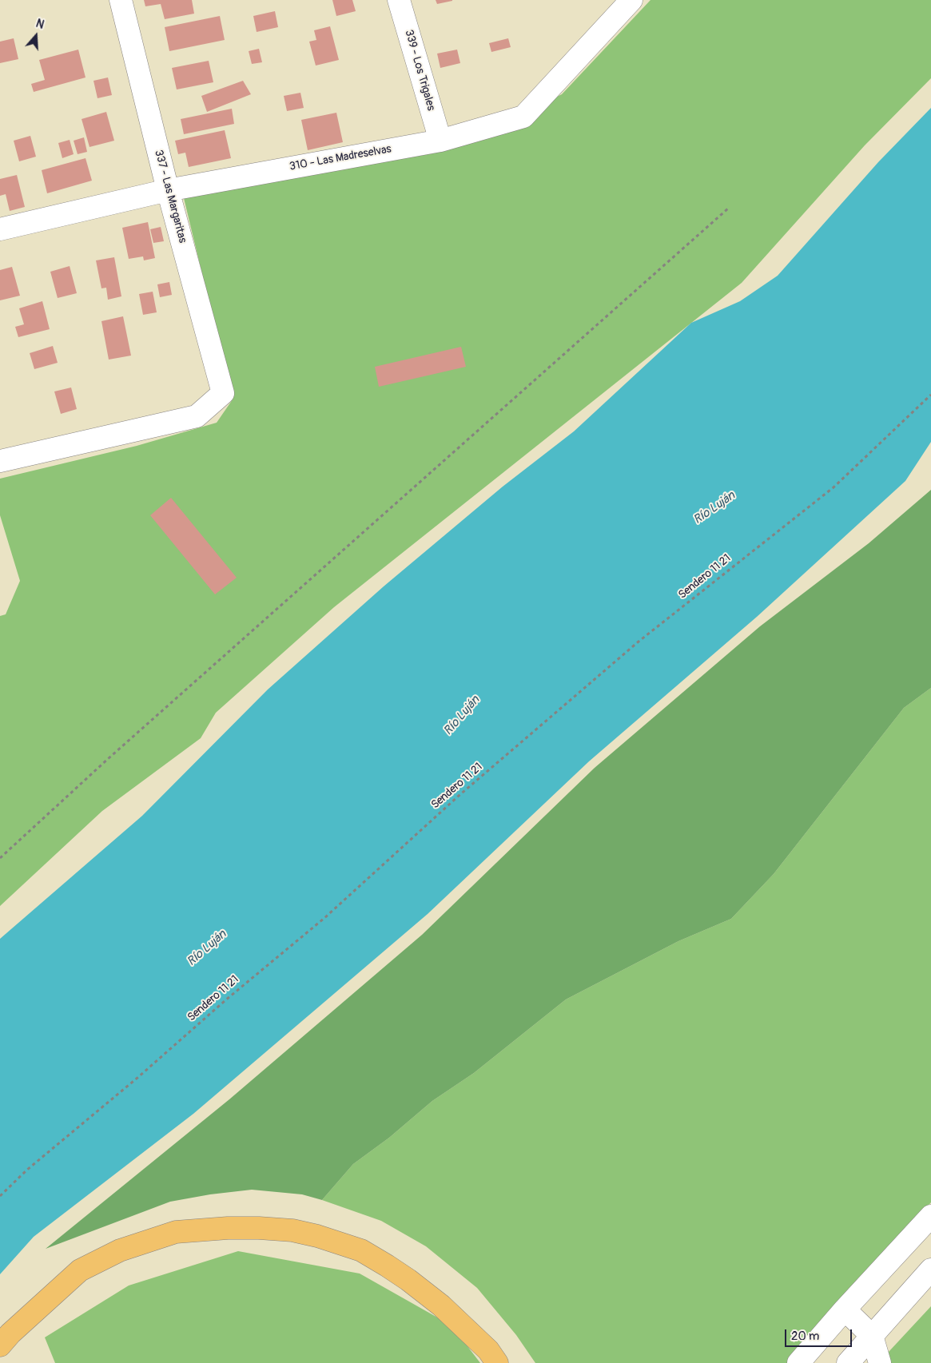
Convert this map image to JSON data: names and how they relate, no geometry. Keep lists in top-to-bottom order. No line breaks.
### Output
{"streets":{"street":["339 - Los Trigales","310 - Las Madreselvas","337 - Las Margaritas"],"path":["Sendero 11 21"]},"crossings":[["339 - Los Trigales","310 - Las Madreselvas"],["310 - Las Madreselvas","337 - Las Margaritas"]],"water":["Río Luján"],"scale_bar":"20 m","north":"top"}
